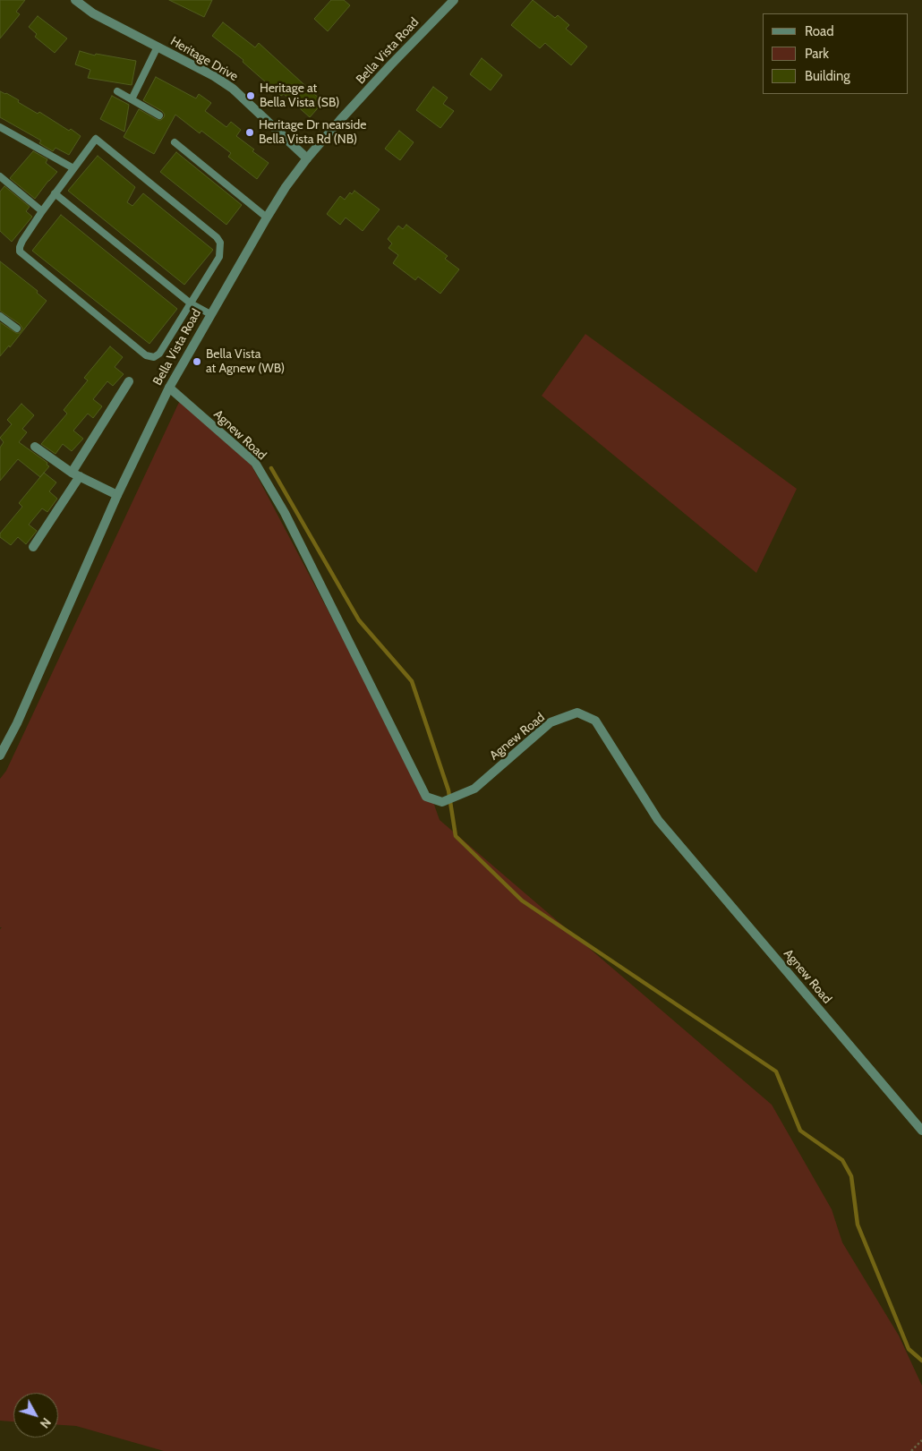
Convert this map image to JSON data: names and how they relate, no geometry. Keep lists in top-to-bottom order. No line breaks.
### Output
{"streets":{"street":["Bella Vista Road","Heritage Drive","Agnew Road"]},"crossings":[["Bella Vista Road","Heritage Drive"],["Bella Vista Road","Agnew Road"]],"places":["Heritage at Bella Vista (SB)","Heritage Dr nearside Bella Vista Rd (NB)","Bella Vista at Agnew (WB)"],"legend":["Road","Park","Building"],"north":"bottom right"}
